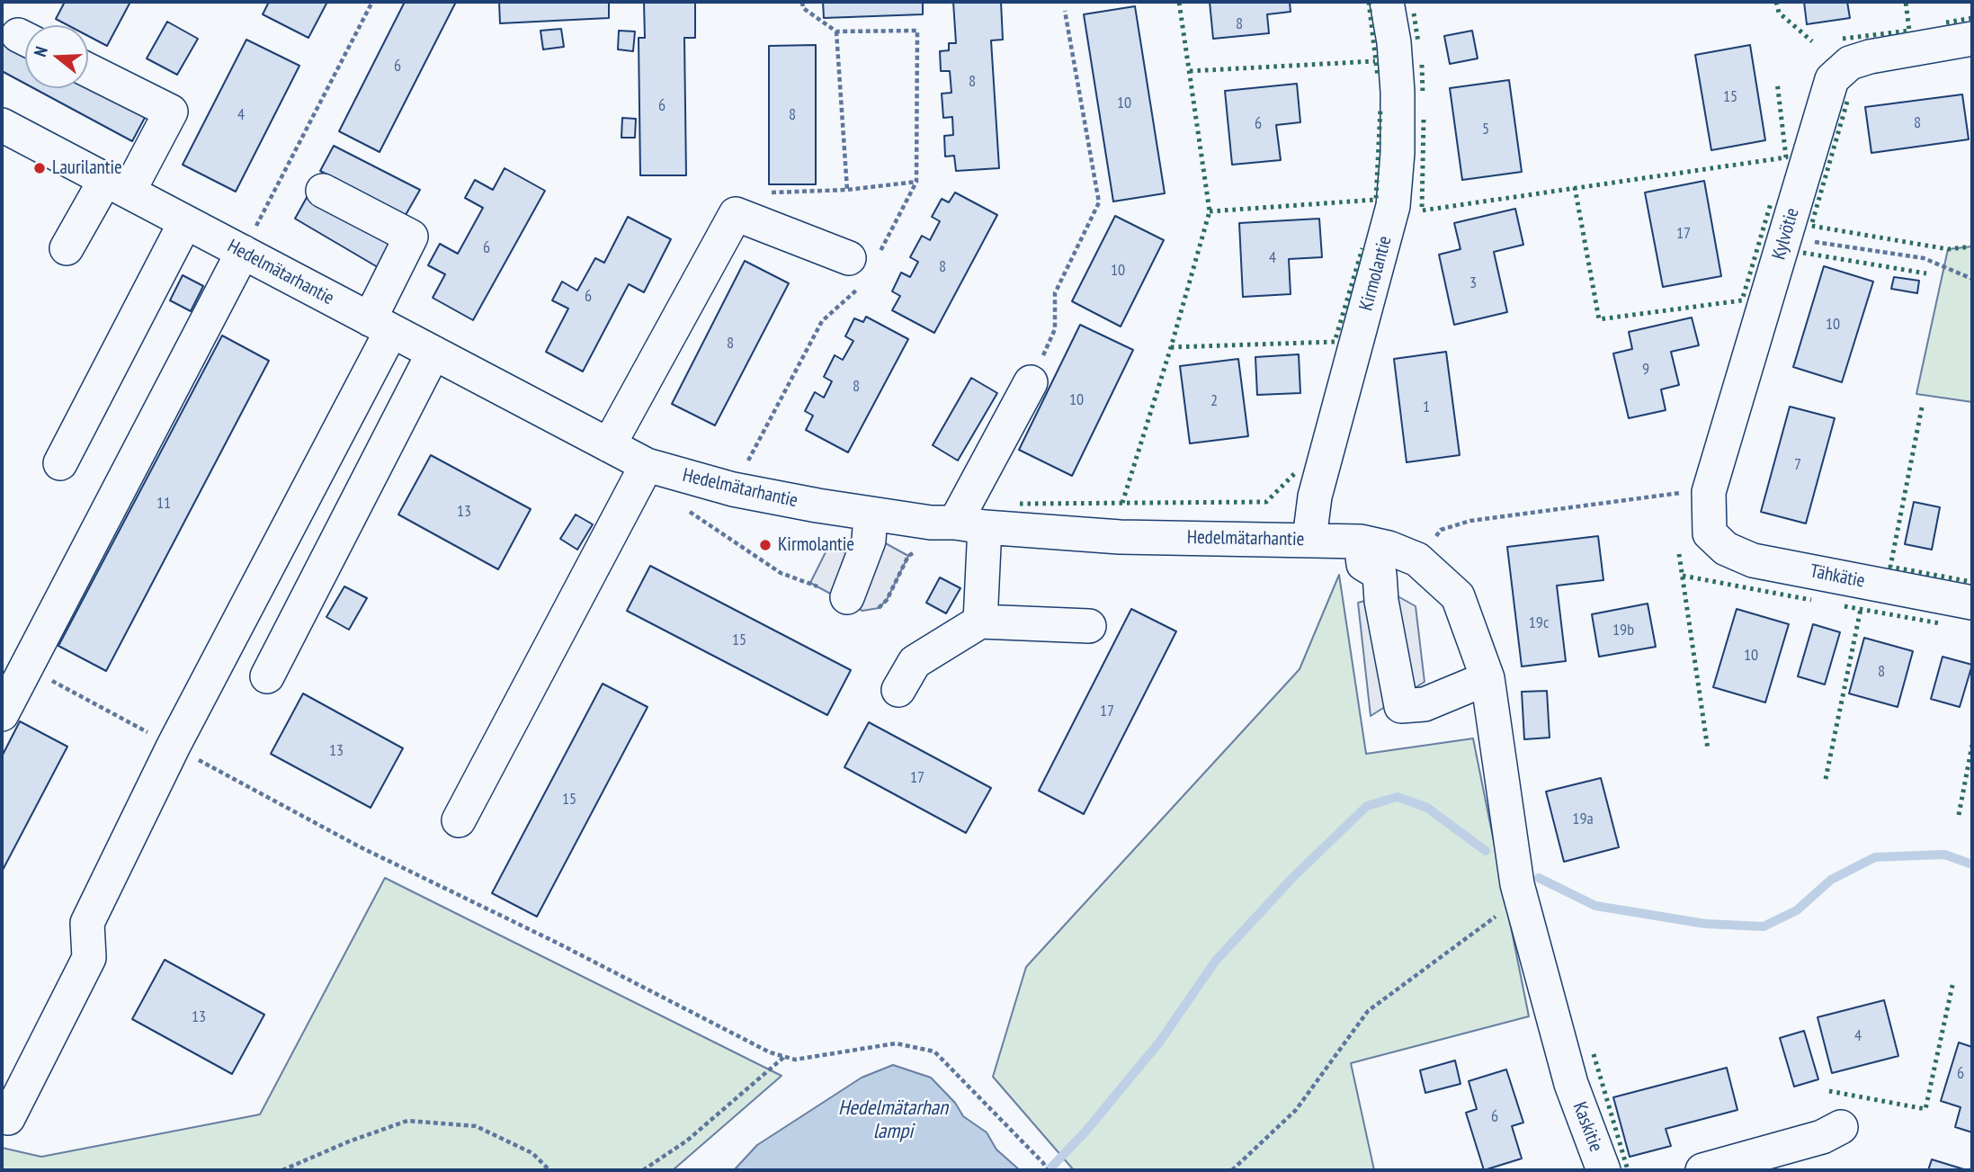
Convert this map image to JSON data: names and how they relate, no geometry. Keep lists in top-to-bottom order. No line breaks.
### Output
{"streets":{"street":["Kylvötie","Hedelmätarhantie","Kirmolantie","Tähkätie","Kaskitie"]},"crossings":[["Kylvötie","Tähkätie"],["Hedelmätarhantie","Kirmolantie"],["Hedelmätarhantie","Kaskitie"]],"water":["Hedelmätarhan lampi"],"places":["Laurilantie","Kirmolantie"],"house_numbers":["8","6","8","15","10","6","4","8","8","6","5","17","6","4","8","10","3","6","10","8","9","8","10","2","1","7","11","13","19c","19b","15","10","8","17","13","17","15","19a","13","4","6","6"],"north":"left"}
